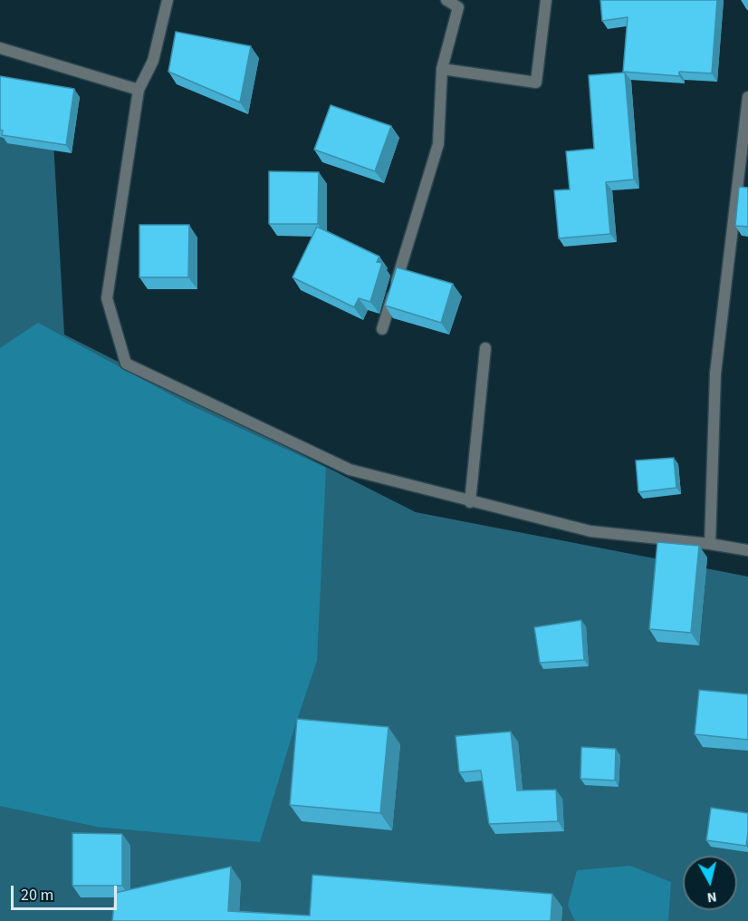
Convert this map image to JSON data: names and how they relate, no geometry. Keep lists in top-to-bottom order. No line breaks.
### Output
{"scale_bar":"20 m","north":"bottom"}
